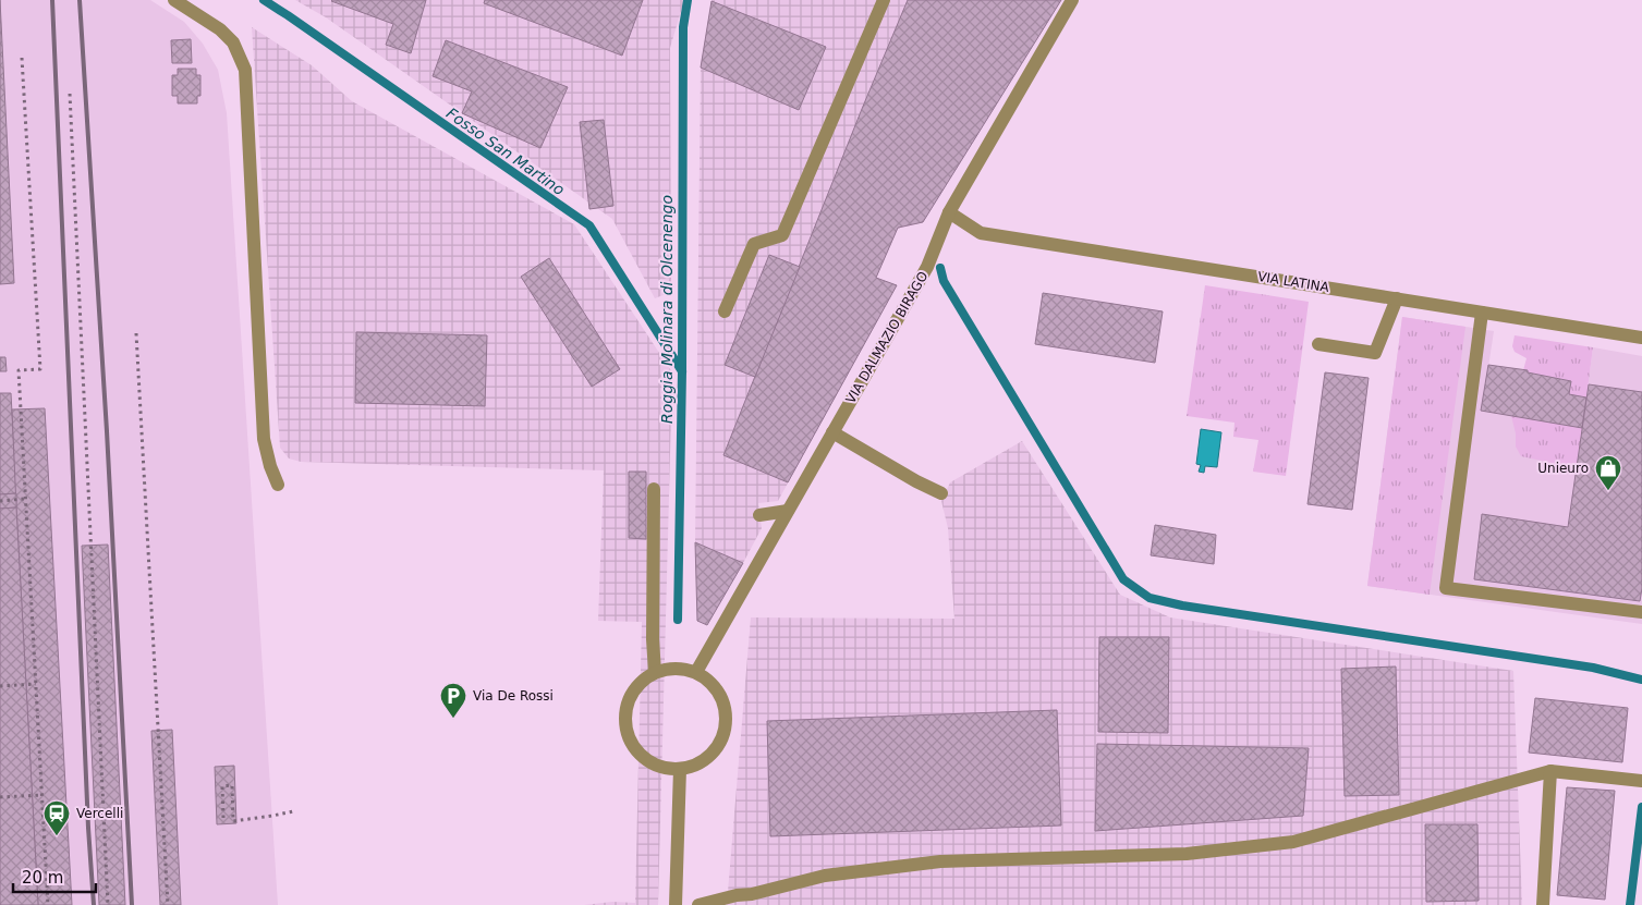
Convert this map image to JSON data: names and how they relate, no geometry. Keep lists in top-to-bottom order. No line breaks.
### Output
{"streets":{"street":["VIA LATINA","VIA DALMAZIO BIRAGO"]},"crossings":[["VIA LATINA","VIA DALMAZIO BIRAGO"]],"water":["Fosso San Martino","Roggia Molinara di Olcenengo"],"places":{"shop":["Unieuro"],"parking":["Via De Rossi"],"station":["Vercelli"]},"scale_bar":"20 m"}
